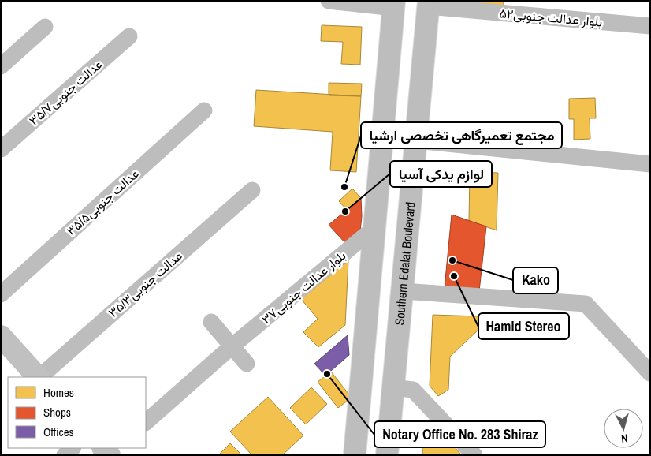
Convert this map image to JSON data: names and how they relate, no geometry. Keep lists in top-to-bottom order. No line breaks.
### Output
{"streets":{"main road":["Southern Edalat Boulevard"],"street":["بلوار عدالت جنوبی۵۲","عدالت جنوبی۳۵/۷","عدالت جنوبی۳۵/۵","عدالت جنوبی۳۵/۳","بلوار عدالت جنوبی۳۷"]},"crossings":[["بلوار عدالت جنوبی۵۲","Southern Edalat Boulevard"]],"places":["مجتمع تعمیرگاهی تخصصی ارشیا","لوازم یدکی آسیا","Kako","Hamid Stereo","Notary Office No. 283 Shiraz"],"legend":["Homes","Shops","Offices"],"north":"bottom"}
